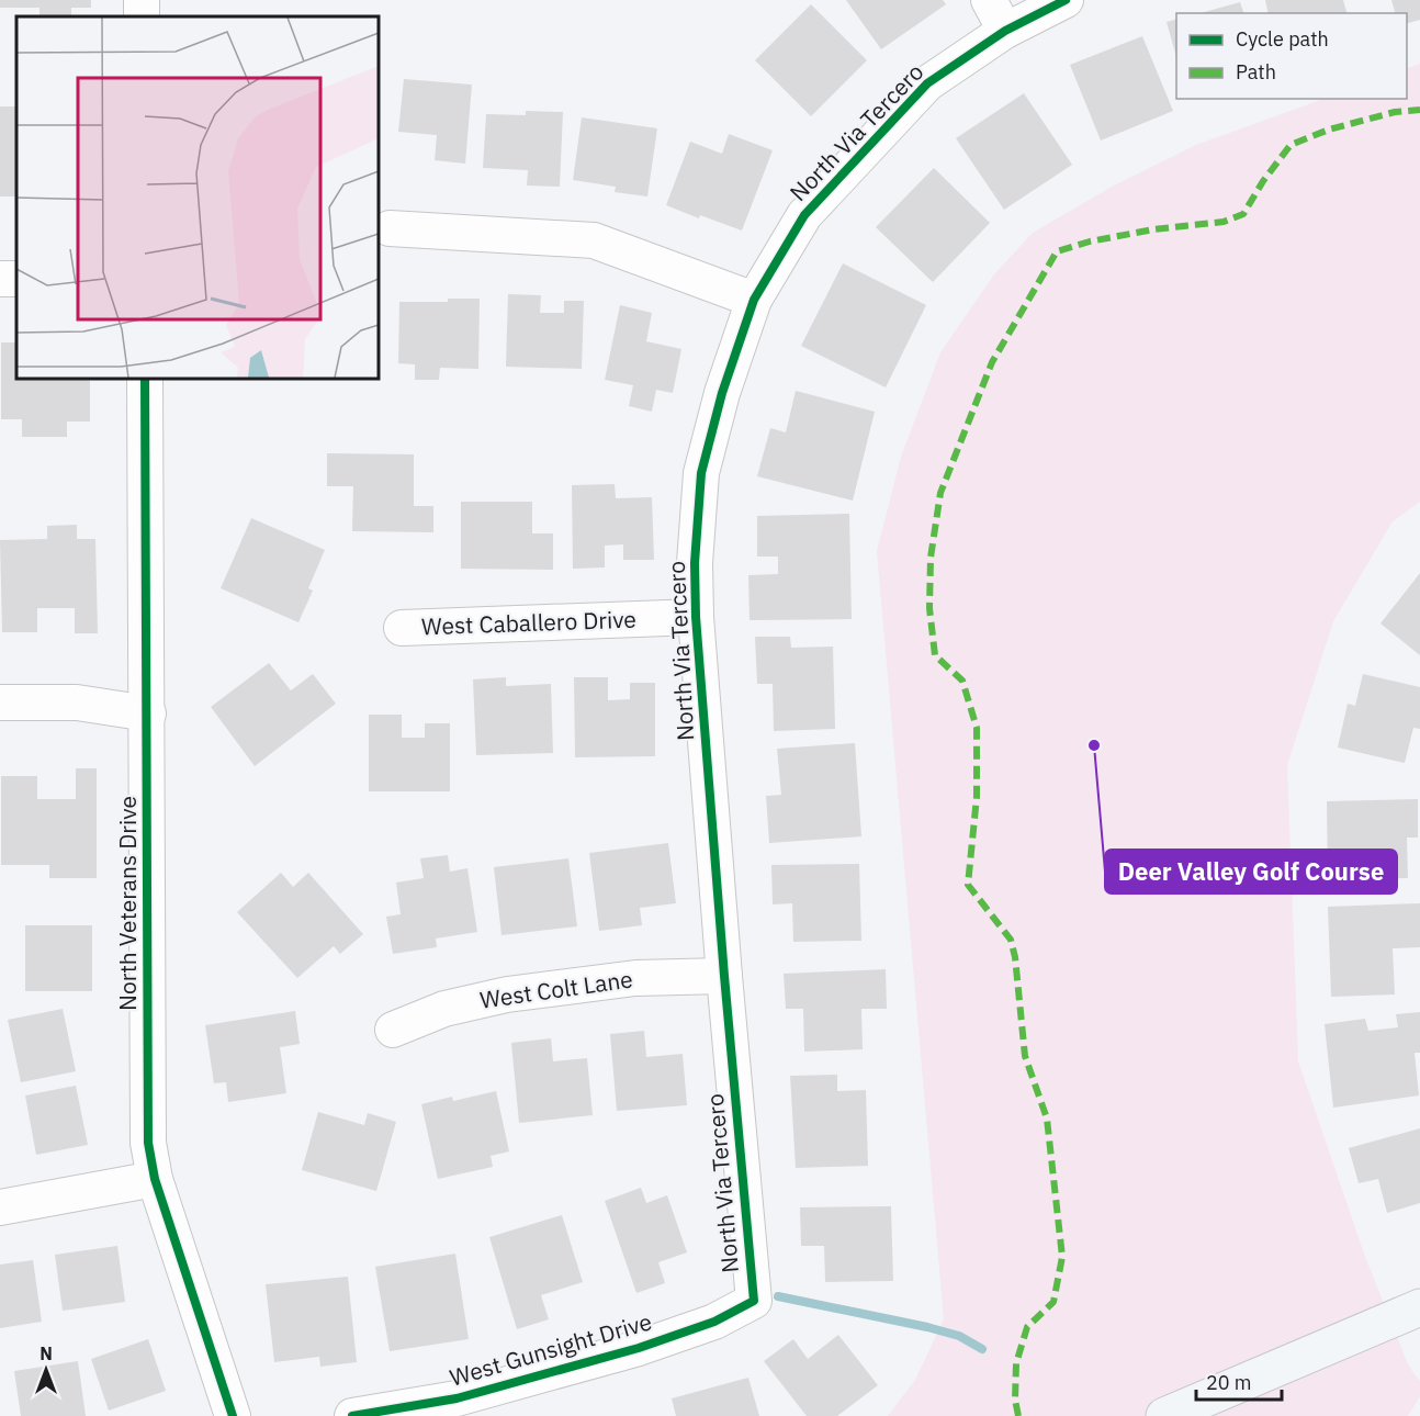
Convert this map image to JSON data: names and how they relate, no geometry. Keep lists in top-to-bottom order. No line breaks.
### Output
{"streets":{"street":["North Via Tercero","West Caballero Drive","North Veterans Drive","West Colt Lane","West Gunsight Drive"]},"crossings":[["North Via Tercero","West Caballero Drive"],["North Via Tercero","West Colt Lane"],["North Via Tercero","West Gunsight Drive"]],"places":["Deer Valley Golf Course"],"legend":["Cycle path","Path"],"scale_bar":"20 m","north":"top"}
